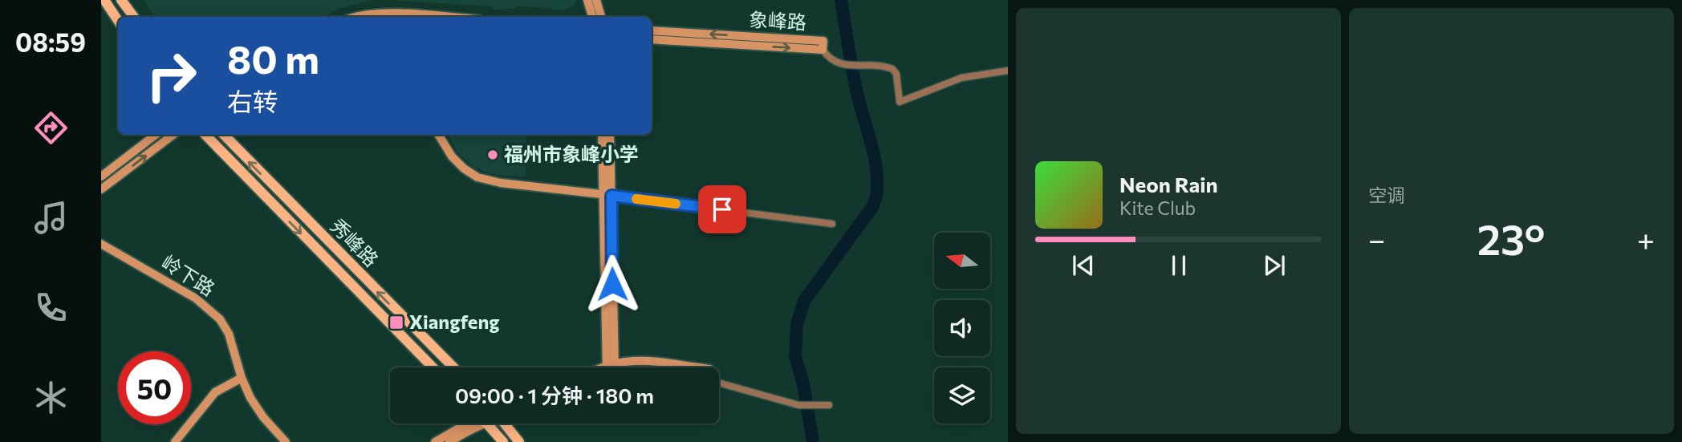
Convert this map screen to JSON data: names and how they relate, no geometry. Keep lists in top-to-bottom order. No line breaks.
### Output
{"streets":{"main road":["象峰路","秀峰路","岭下路"]},"places":{"other":["福州市象峰小学"],"transit":["Xiangfeng"]},"north":"left","page":{"tabs":"08:59","tile":"空调","turn":["80 m","右转"],"song":["Neon Rain","Kite Club"],"heat":["−","23°","+"],"limit":"50","trip":"09:00 · 1 分钟 · 180 m"}}
